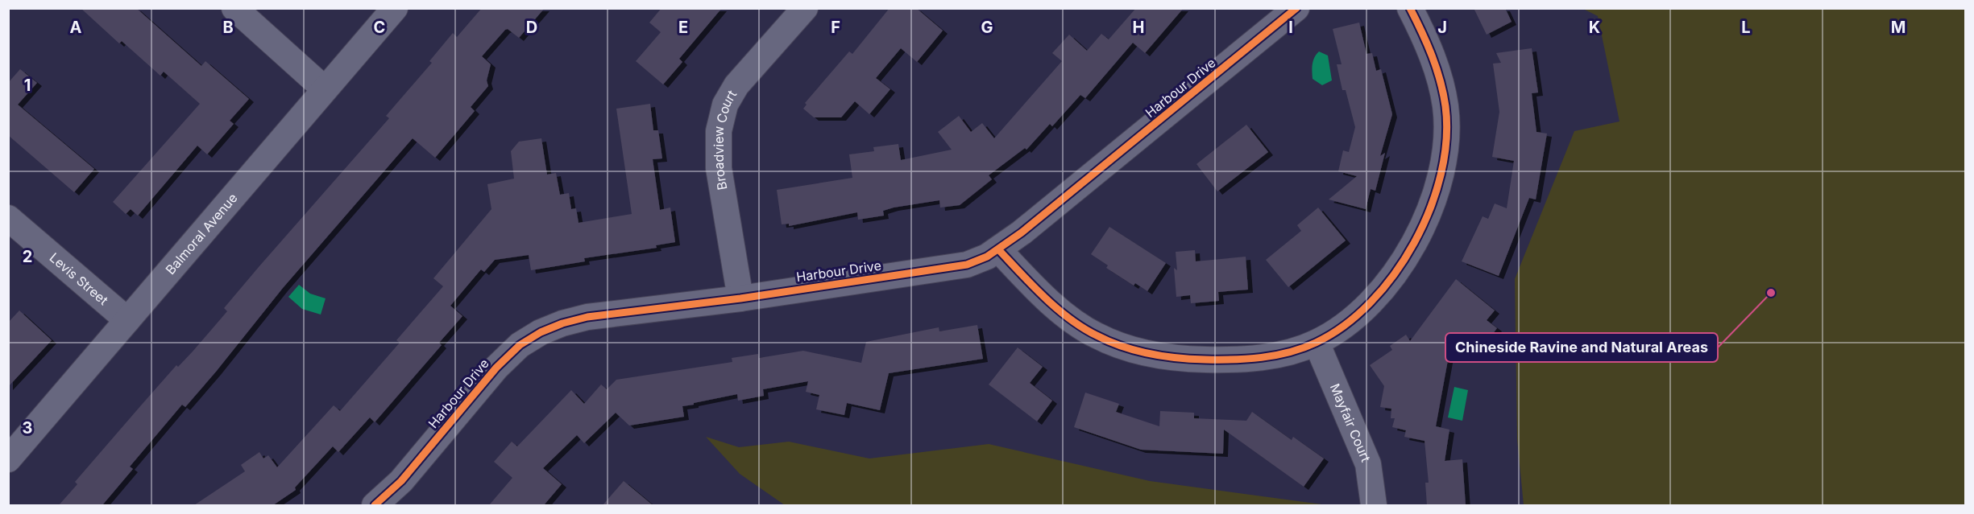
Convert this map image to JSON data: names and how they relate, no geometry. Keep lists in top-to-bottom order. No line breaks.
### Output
{"streets":{"street":["Harbour Drive","Broadview Court","Balmoral Avenue","Levis Street","Mayfair Court"]},"crossings":[["Harbour Drive","Broadview Court"],["Balmoral Avenue","Levis Street"]],"places":["Chineside Ravine and Natural Areas"],"grid":{"columns":["A","B","C","D","E","F","G","H","I","J","K","L","M"],"rows":["1","2","3"]}}
